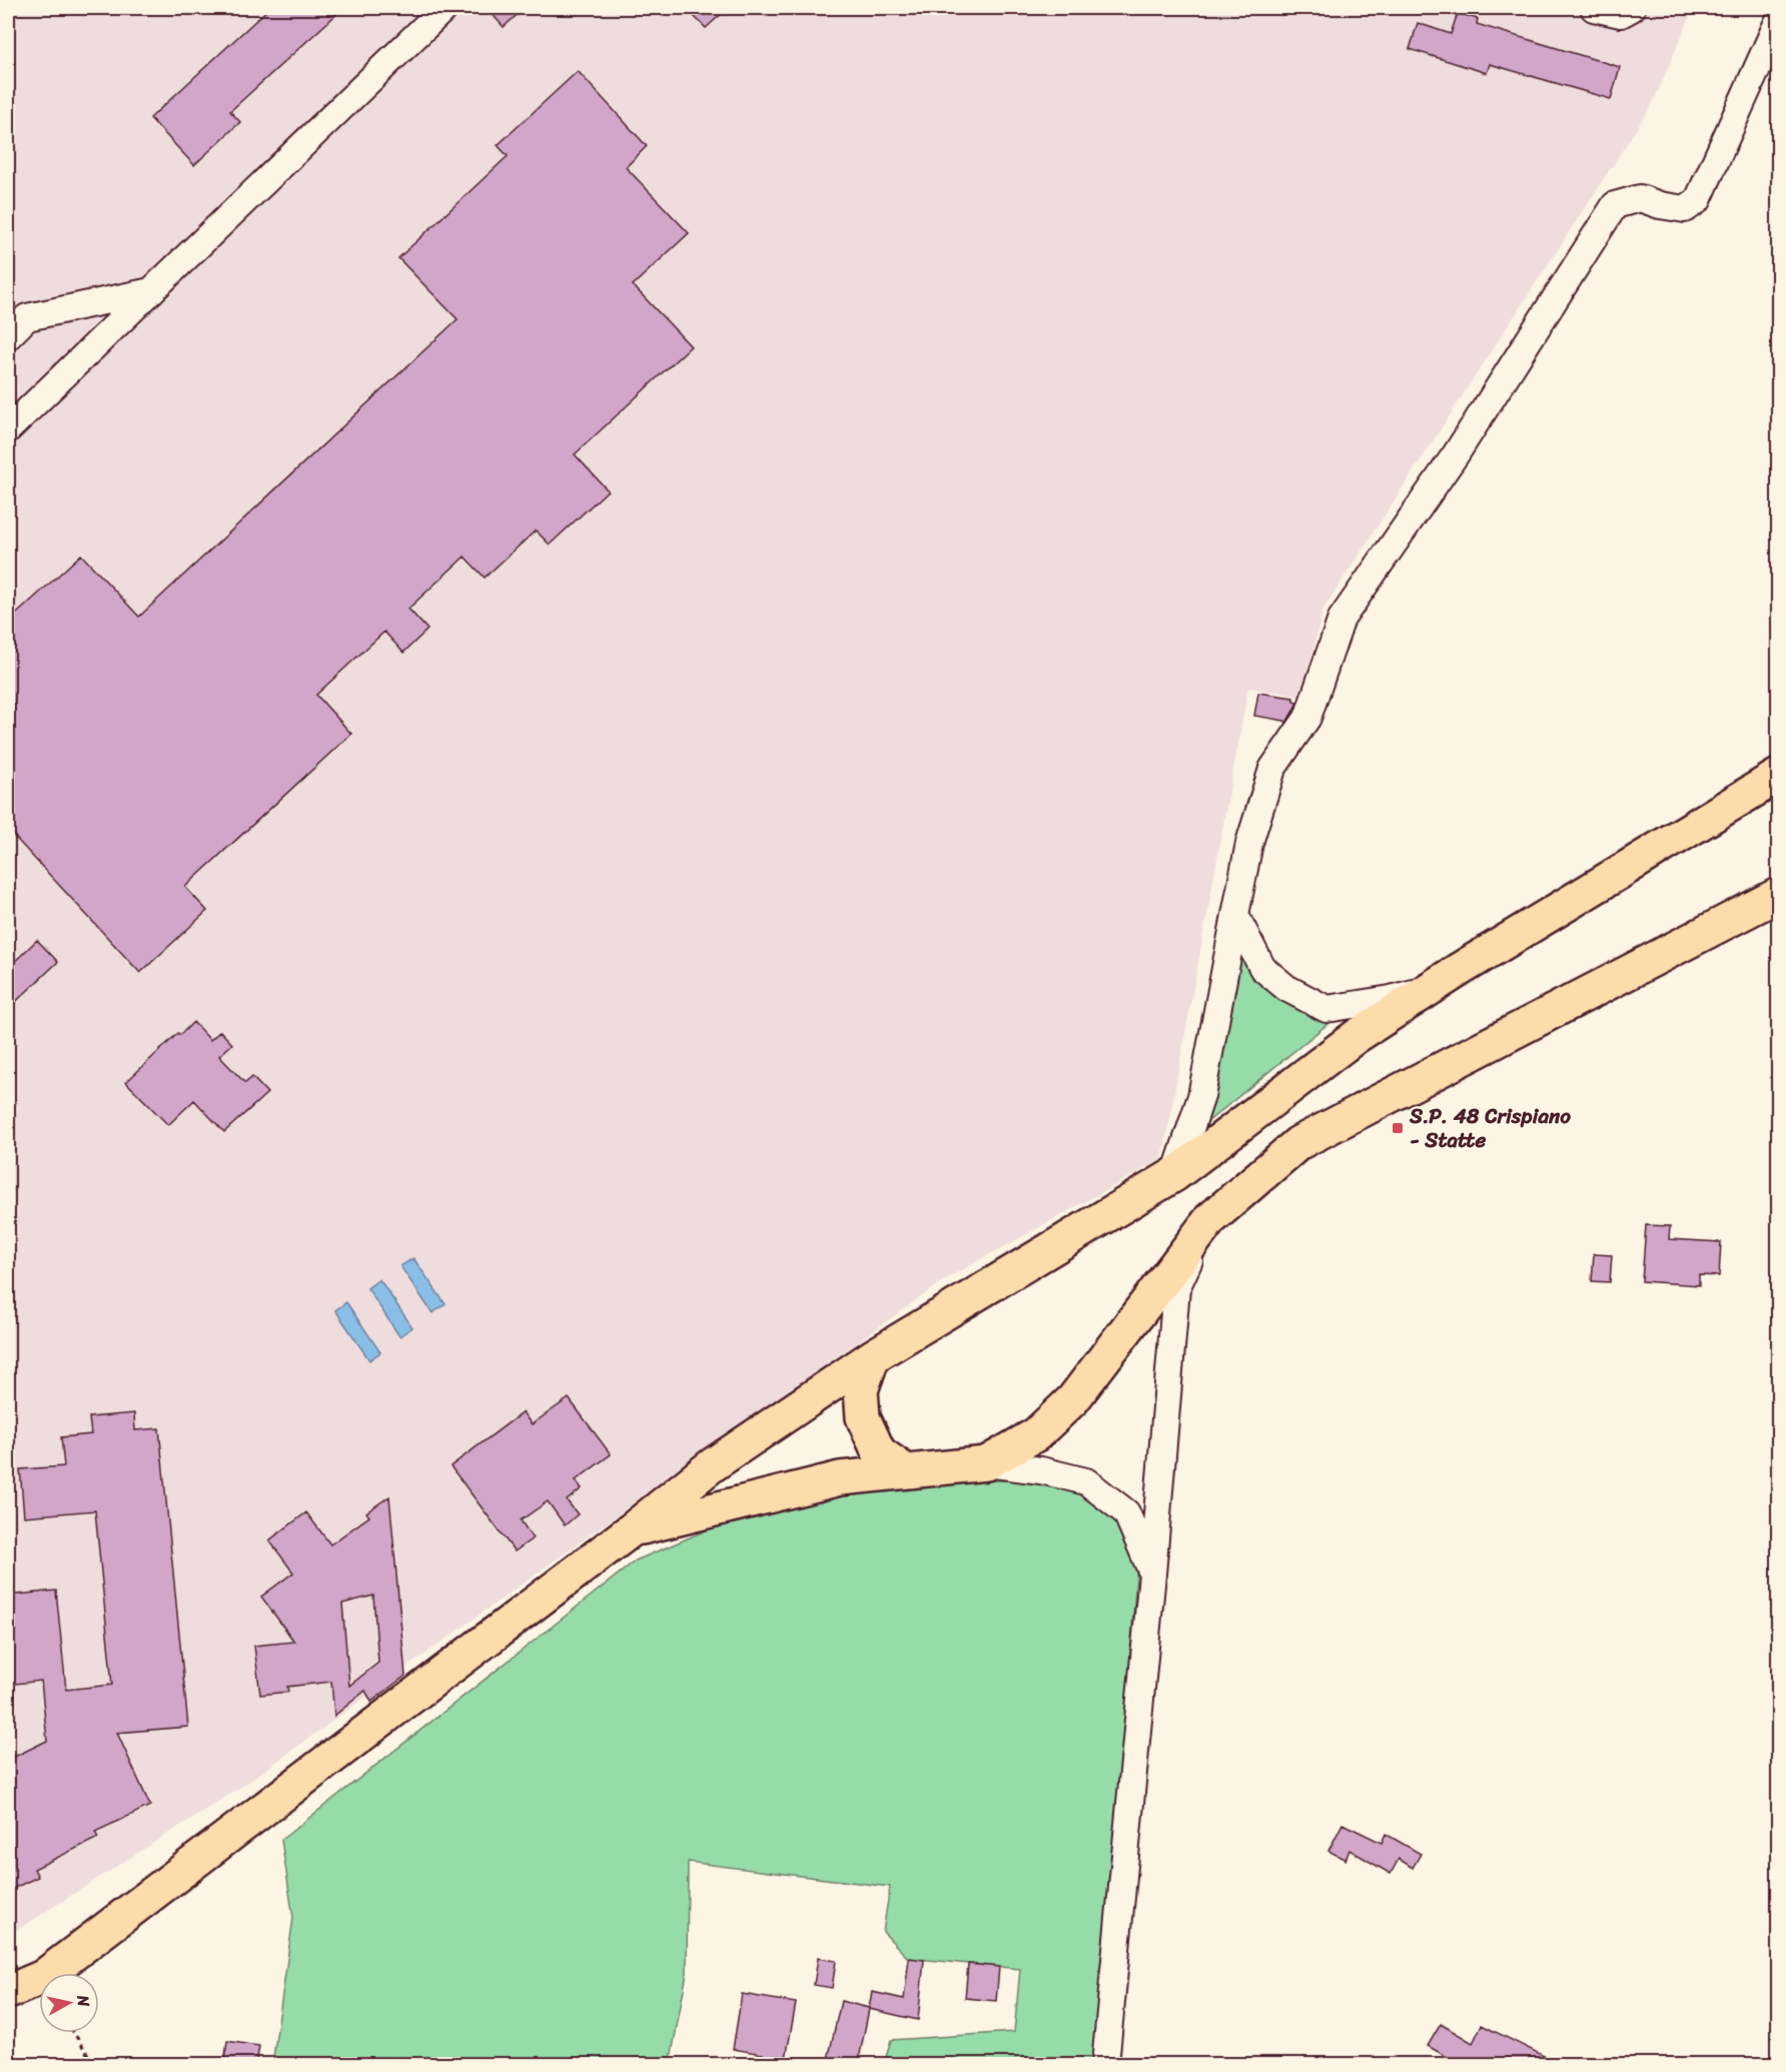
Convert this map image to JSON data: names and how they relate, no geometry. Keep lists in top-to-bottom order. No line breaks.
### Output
{"places":{"transit":["S.P. 48 Crispiano - Statte"]},"north":"right"}
